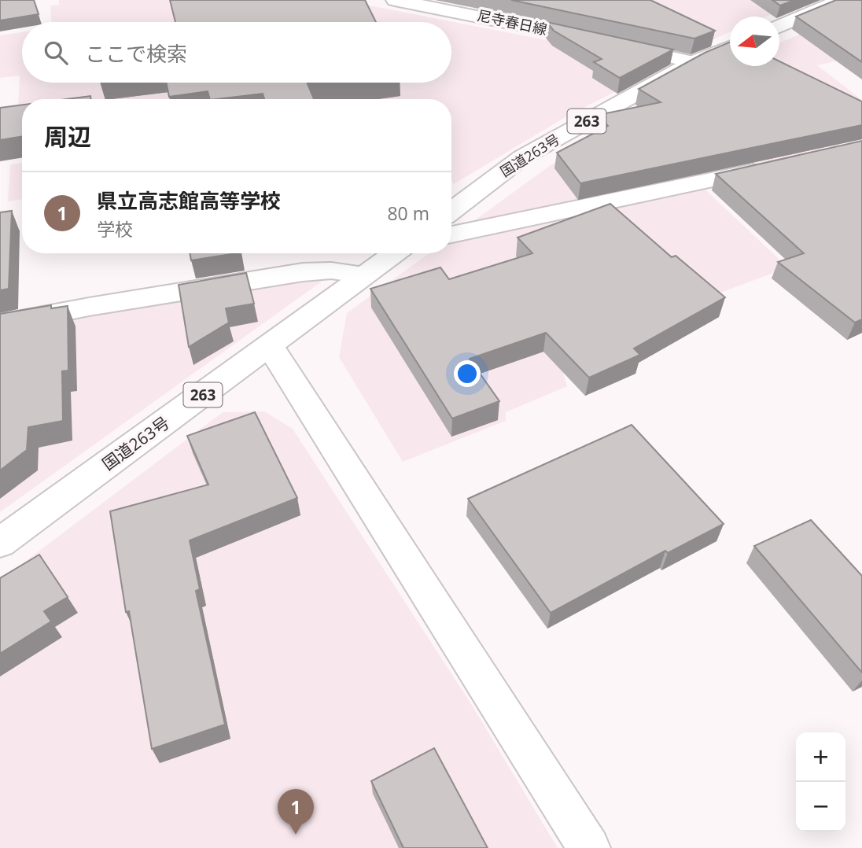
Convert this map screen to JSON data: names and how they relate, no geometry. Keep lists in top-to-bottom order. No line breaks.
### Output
{"streets":{"main road":["尼寺春日線","263","国道263号"]},"crossings":[["尼寺春日線","国道263号"]],"north":"left","page":{"search":"ここで検索","heading":"周辺","list":[{"mark":"1","name":"県立高志館高等学校","note":"学校","value":"80 m"}],"map_buttons":["+","−"],"pins":"1"}}
